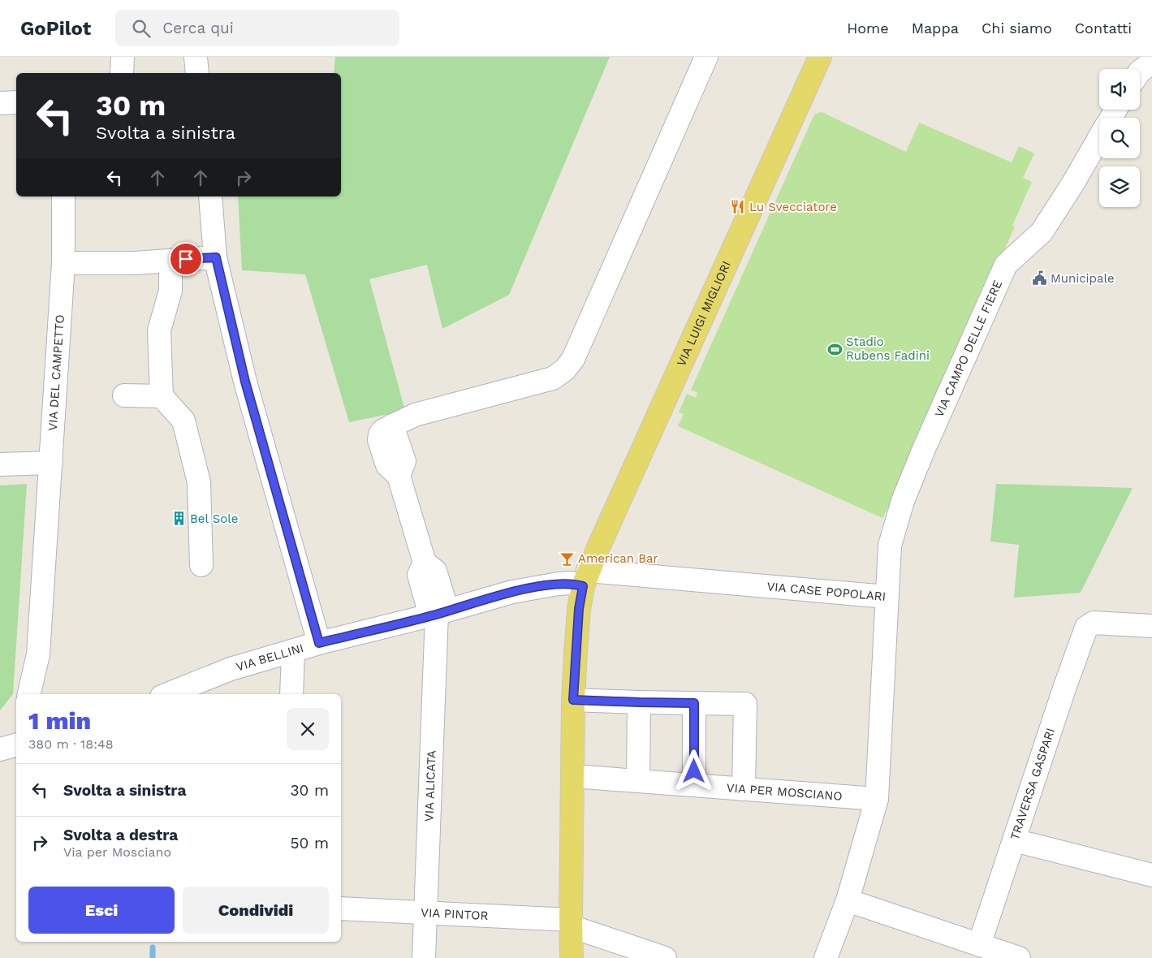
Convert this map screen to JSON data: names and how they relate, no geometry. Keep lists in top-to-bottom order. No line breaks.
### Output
{"streets":{"main road":["VIA LUIGI MIGLIORI"],"street":["VIA CAMPO DELLE FIERE","VIA DEL CAMPETTO","VIA CASE POPOLARI","VIA BELLINI","TRAVERSA GASPARI","VIA ALICATA","VIA PER MOSCIANO","VIA PINTOR"]},"crossings":[["VIA LUIGI MIGLIORI","VIA CASE POPOLARI"],["VIA LUIGI MIGLIORI","VIA BELLINI"],["VIA CAMPO DELLE FIERE","VIA CASE POPOLARI"],["VIA CASE POPOLARI","VIA BELLINI"],["VIA CASE POPOLARI","VIA PER MOSCIANO"],["VIA BELLINI","VIA ALICATA"],["VIA ALICATA","VIA PINTOR"]],"places":{"restaurant":["Lu Svecciatore"],"public building":["Municipale"],"sports":["Stadio Rubens Fadini"],"building":["Bel Sole"],"bar":["American Bar"]},"page":{"header":"GoPilot","search":"Cerca qui","nav":["Home","Mappa","Chi siamo","Contatti"],"turn":["30 m","Svolta a sinistra"],"heading":["1 min","380 m · 18:48"],"list":[{"name":"Svolta a sinistra","value":"30 m"},{"name":"Svolta a destra","note":"Via per Mosciano","value":"50 m"}],"buttons":["Esci","Condividi"]}}
